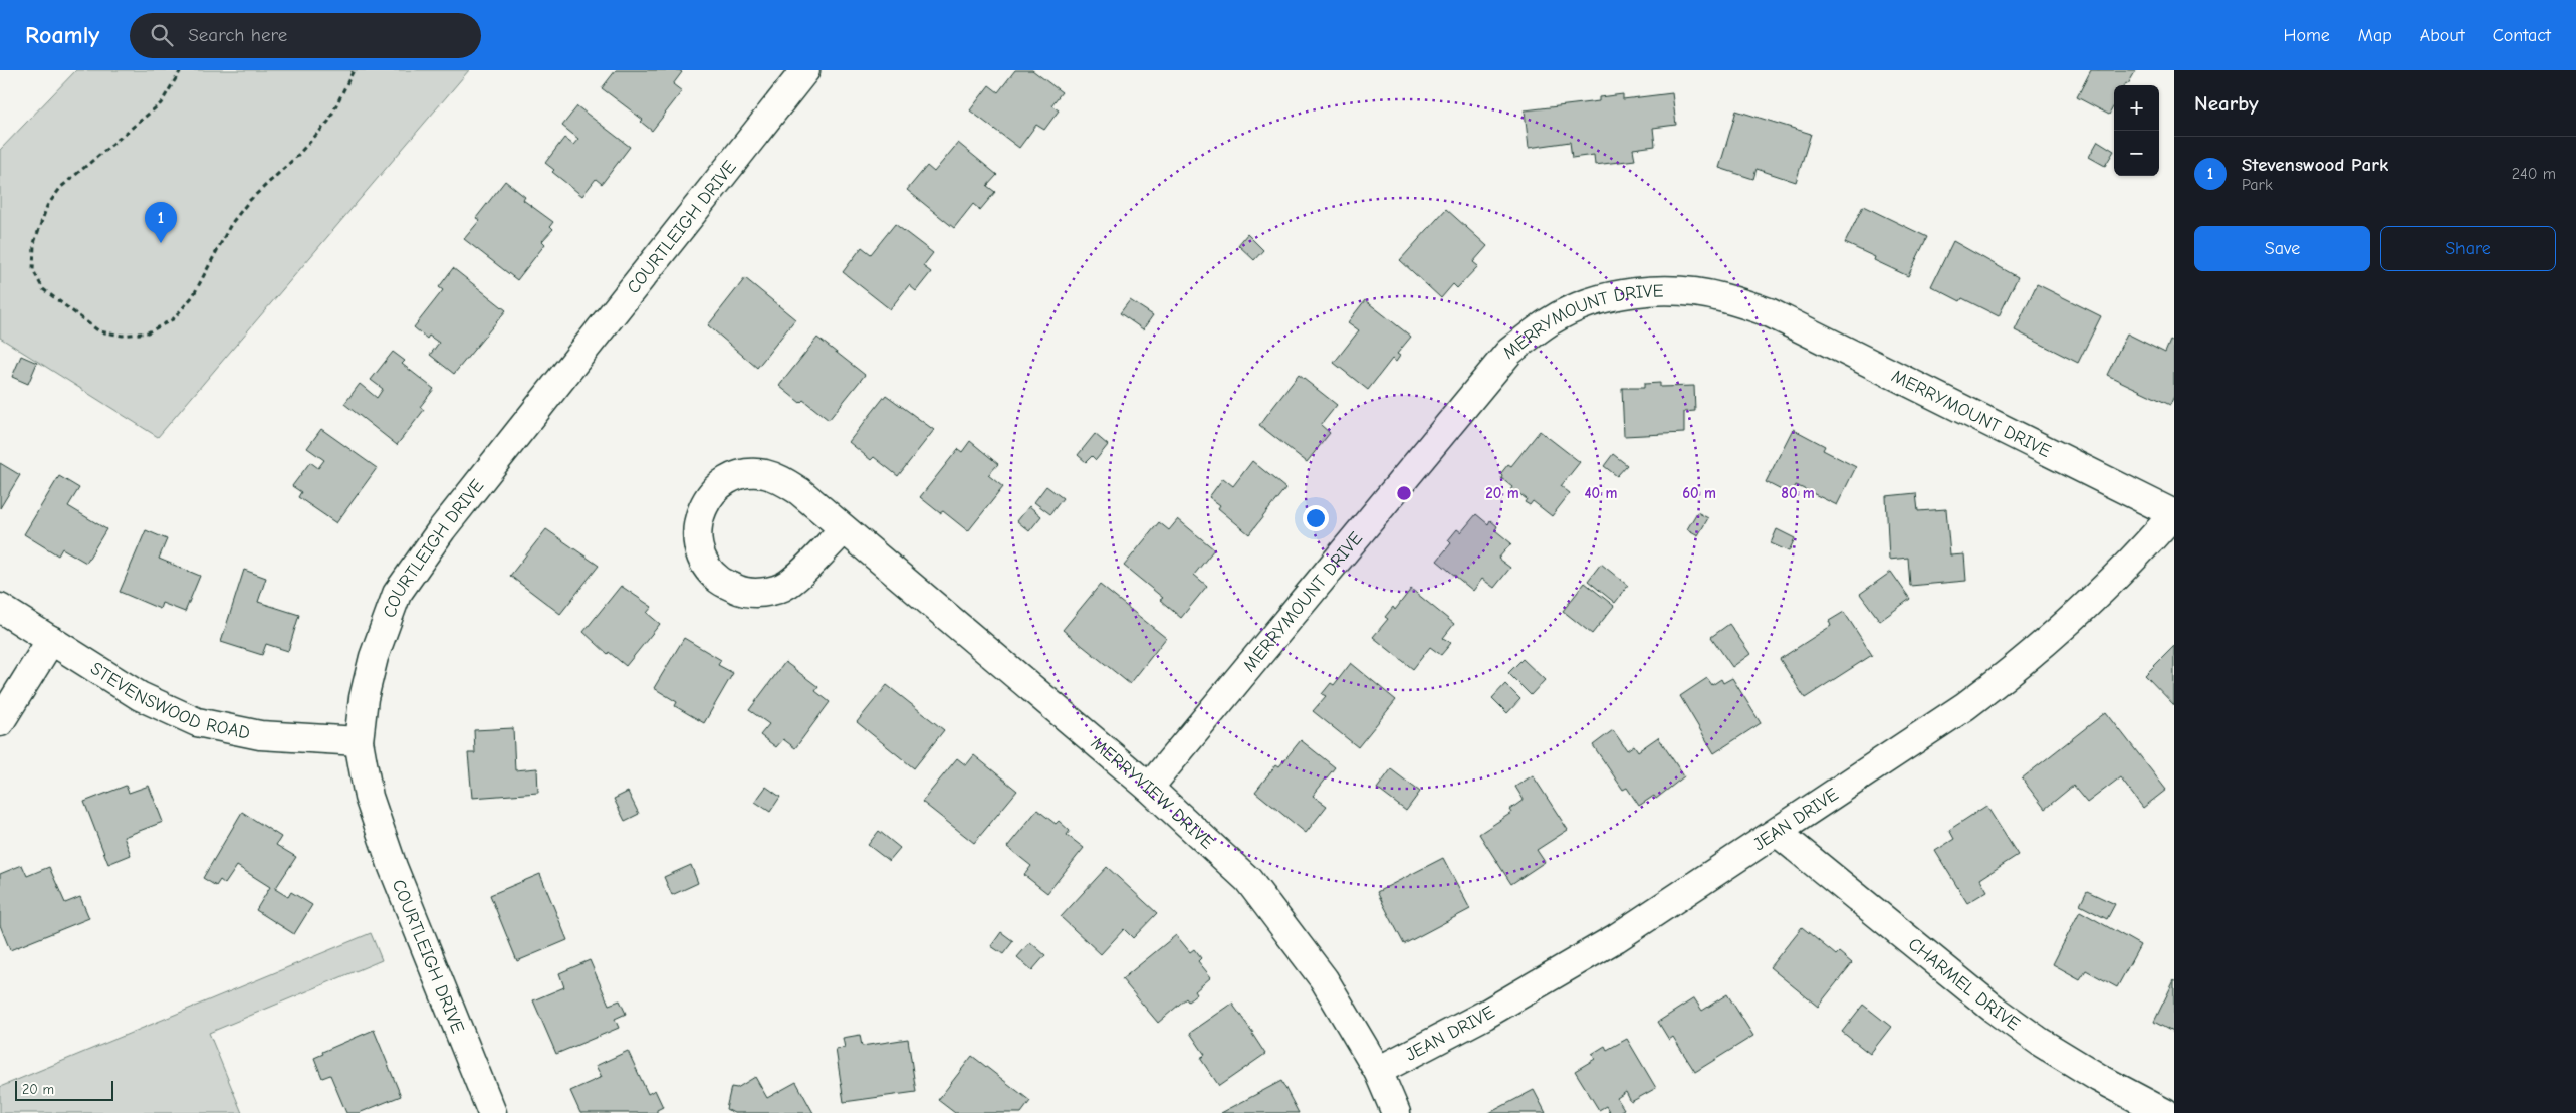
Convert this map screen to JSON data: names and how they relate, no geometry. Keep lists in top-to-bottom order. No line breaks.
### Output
{"streets":{"street":["COURTLEIGH DRIVE","MERRYMOUNT DRIVE","STEVENSWOOD ROAD","MERRYVIEW DRIVE","JEAN DRIVE","CHARMEL DRIVE"]},"crossings":[["COURTLEIGH DRIVE","STEVENSWOOD ROAD"],["MERRYMOUNT DRIVE","MERRYVIEW DRIVE"],["MERRYMOUNT DRIVE","JEAN DRIVE"],["MERRYVIEW DRIVE","JEAN DRIVE"],["JEAN DRIVE","CHARMEL DRIVE"]],"scale_bar":"20 m","page":{"header":"Roamly","search":"Search here","nav":["Home","Map","About","Contact"],"heading":"Nearby","map_buttons":["+","−"],"list":[{"mark":"1","name":"Stevenswood Park","note":"Park","value":"240 m"}],"pins":"1","buttons":["Save","Share"],"scale":"20 m"},"rings":["20 m","40 m","60 m","80 m"]}
